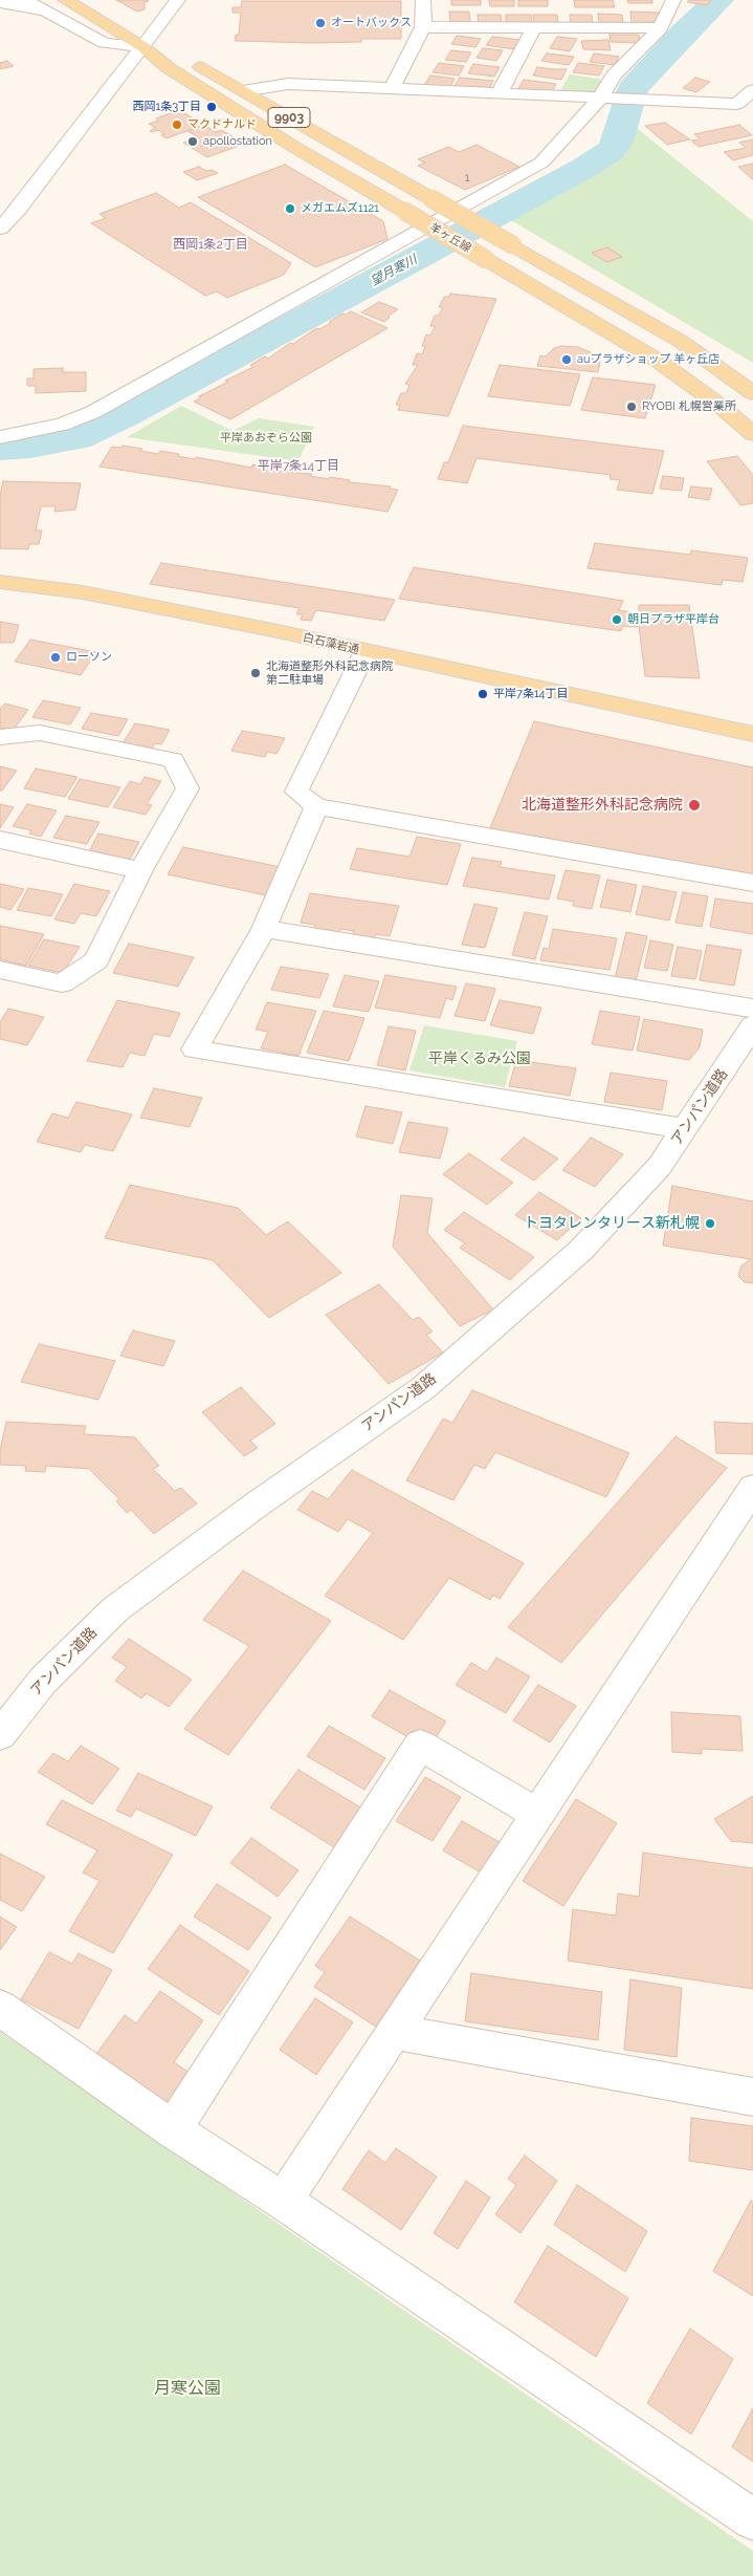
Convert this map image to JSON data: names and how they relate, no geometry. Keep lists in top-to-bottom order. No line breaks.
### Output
{"streets":{"main road":["9903","羊ヶ丘線","白石藻岩通"],"street":["アンパン道路"]},"districts":["西岡1条2丁目","平岸7条14丁目"],"water":["望月寒川"],"parks":["平岸あおぞら公園","平岸くるみ公園","月寒公園"],"places":["オートバックス","西岡1条3丁目","マクドナルド","apollostation","メガエムズ1121","auプラザショップ 羊ヶ丘店","RYOBI 札幌営業所","朝日プラザ平岸台","ローソン","北海道整形外科記念病院 第二駐車場","平岸7条14丁目","北海道整形外科記念病院","トヨタレンタリース新札幌"],"house_numbers":["1"]}
